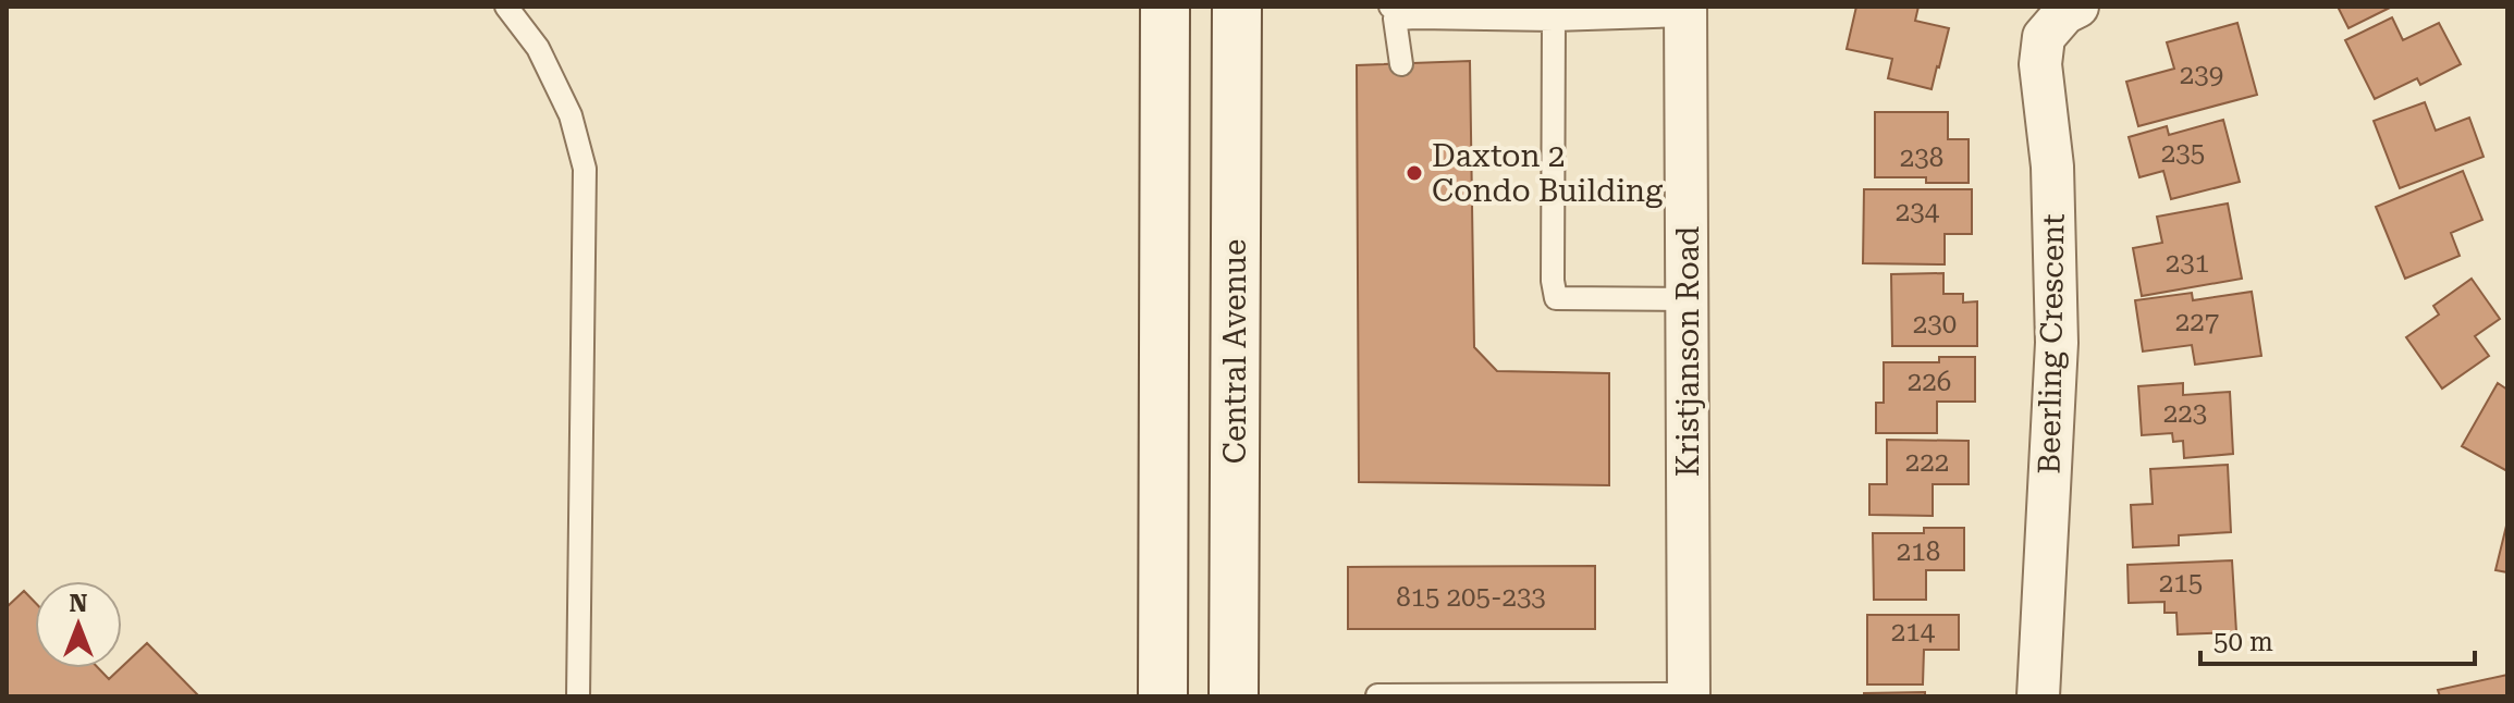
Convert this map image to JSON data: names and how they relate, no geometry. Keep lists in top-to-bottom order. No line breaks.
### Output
{"streets":{"main road":["Central Avenue"],"street":["Beerling Crescent","Kristjanson Road"]},"places":["Daxton 2 Condo Building"],"house_numbers":["239","235","238","234","231","227","230","226","223","222","218","215","815 205-233","214"],"scale_bar":"50 m","north":"top"}
